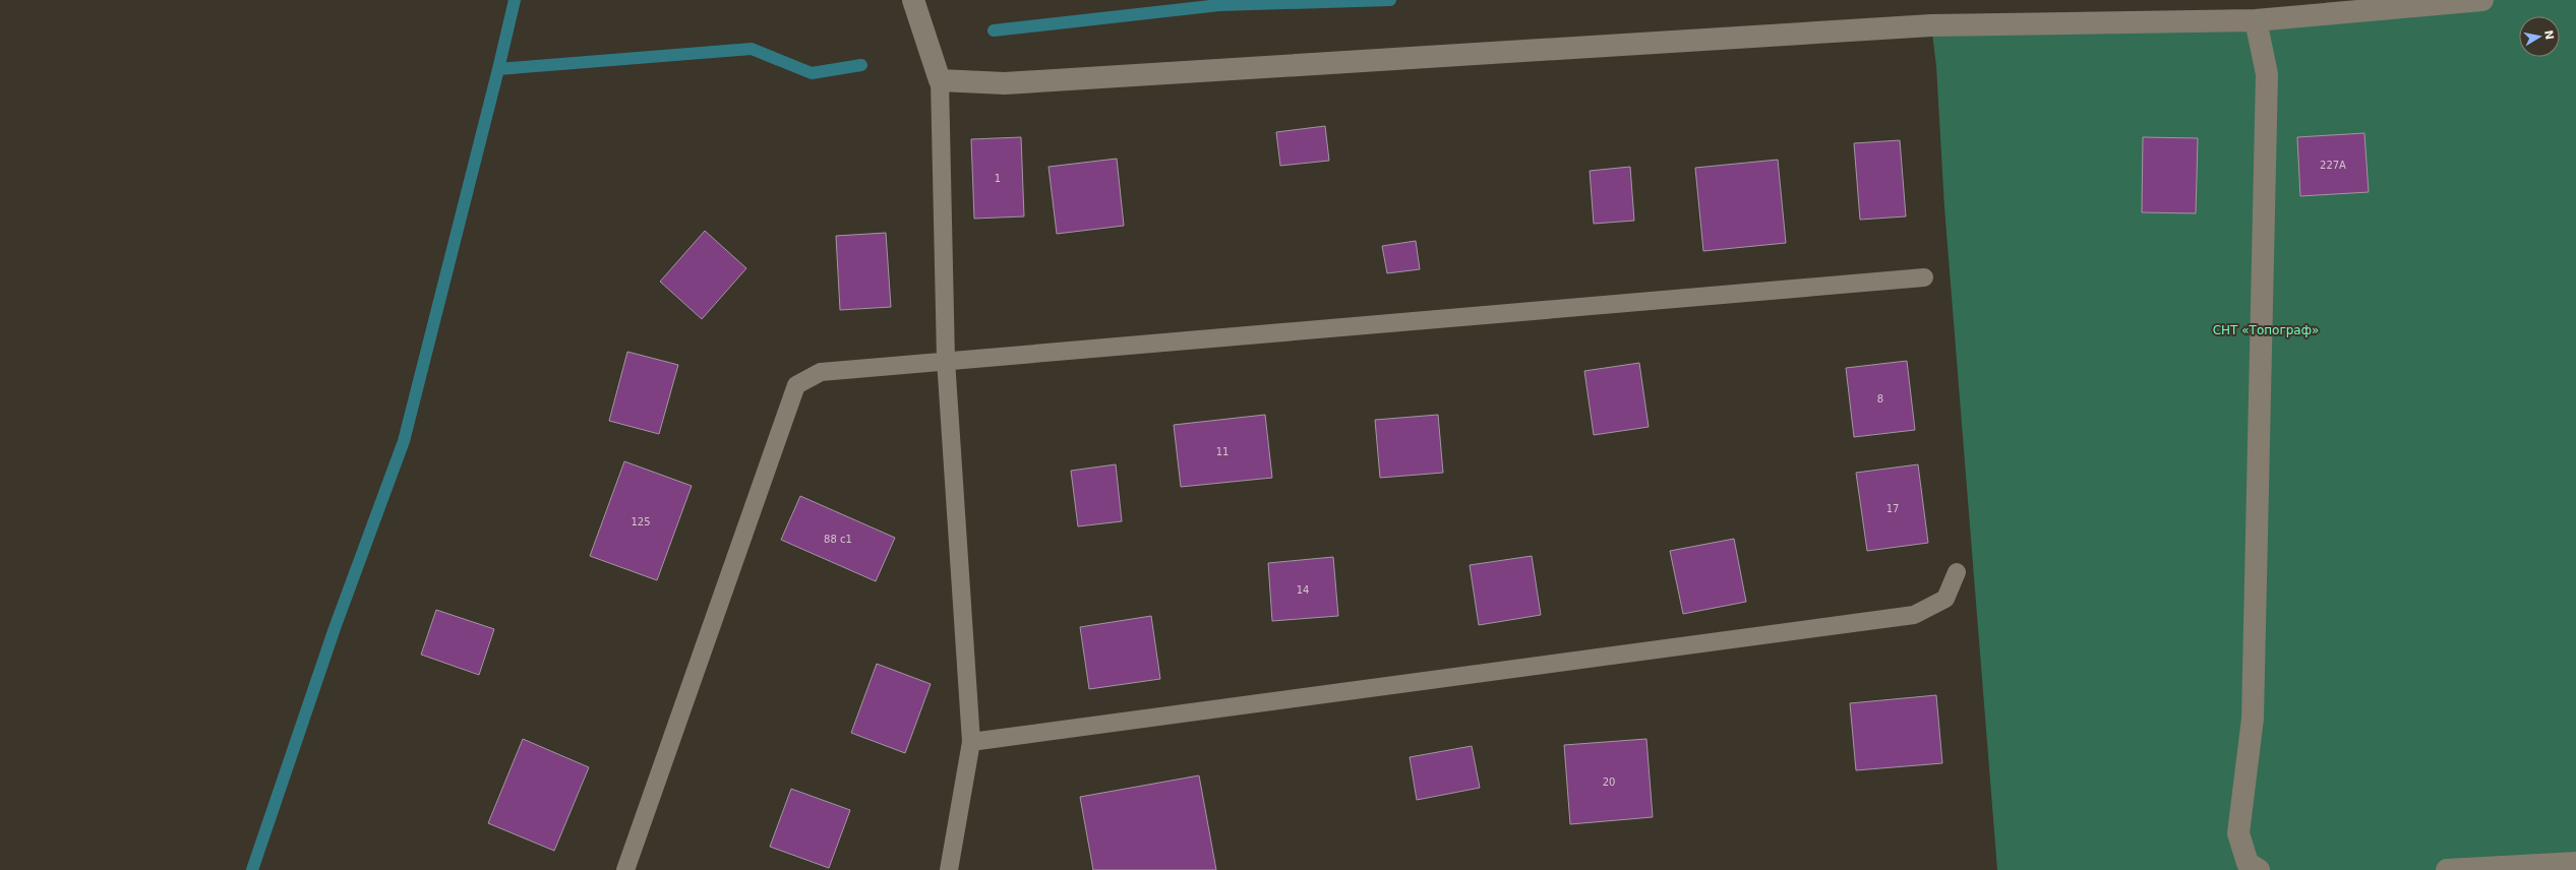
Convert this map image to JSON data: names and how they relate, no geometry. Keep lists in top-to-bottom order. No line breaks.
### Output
{"parks":["СНТ «Топограф»"],"house_numbers":["227А","1","8","11","17","125","88 с1","14","20"],"north":"right"}
